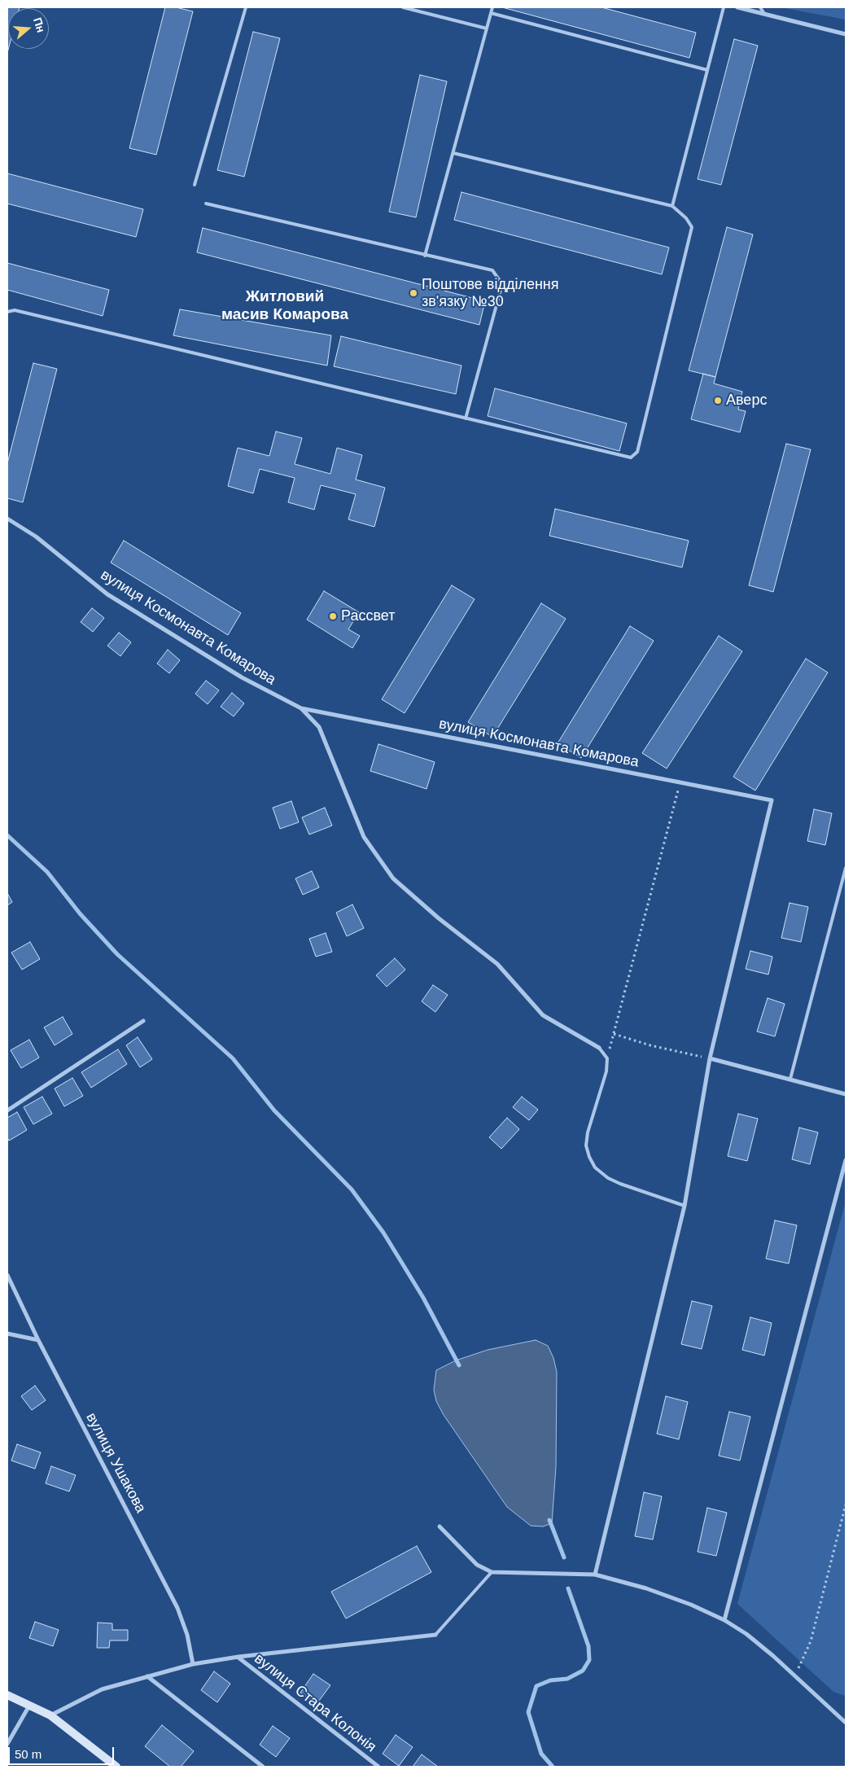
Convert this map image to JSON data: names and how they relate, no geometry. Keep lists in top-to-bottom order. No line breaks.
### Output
{"streets":{"street":["вулиця Космонавта Комарова","вулиця Ушакова","вулиця Стара Колонія"]},"districts":["Житловий масив Комарова"],"places":["Поштове відділення зв'язку №30","Аверс","Рассвет"],"scale_bar":"50 m","north":"right"}
